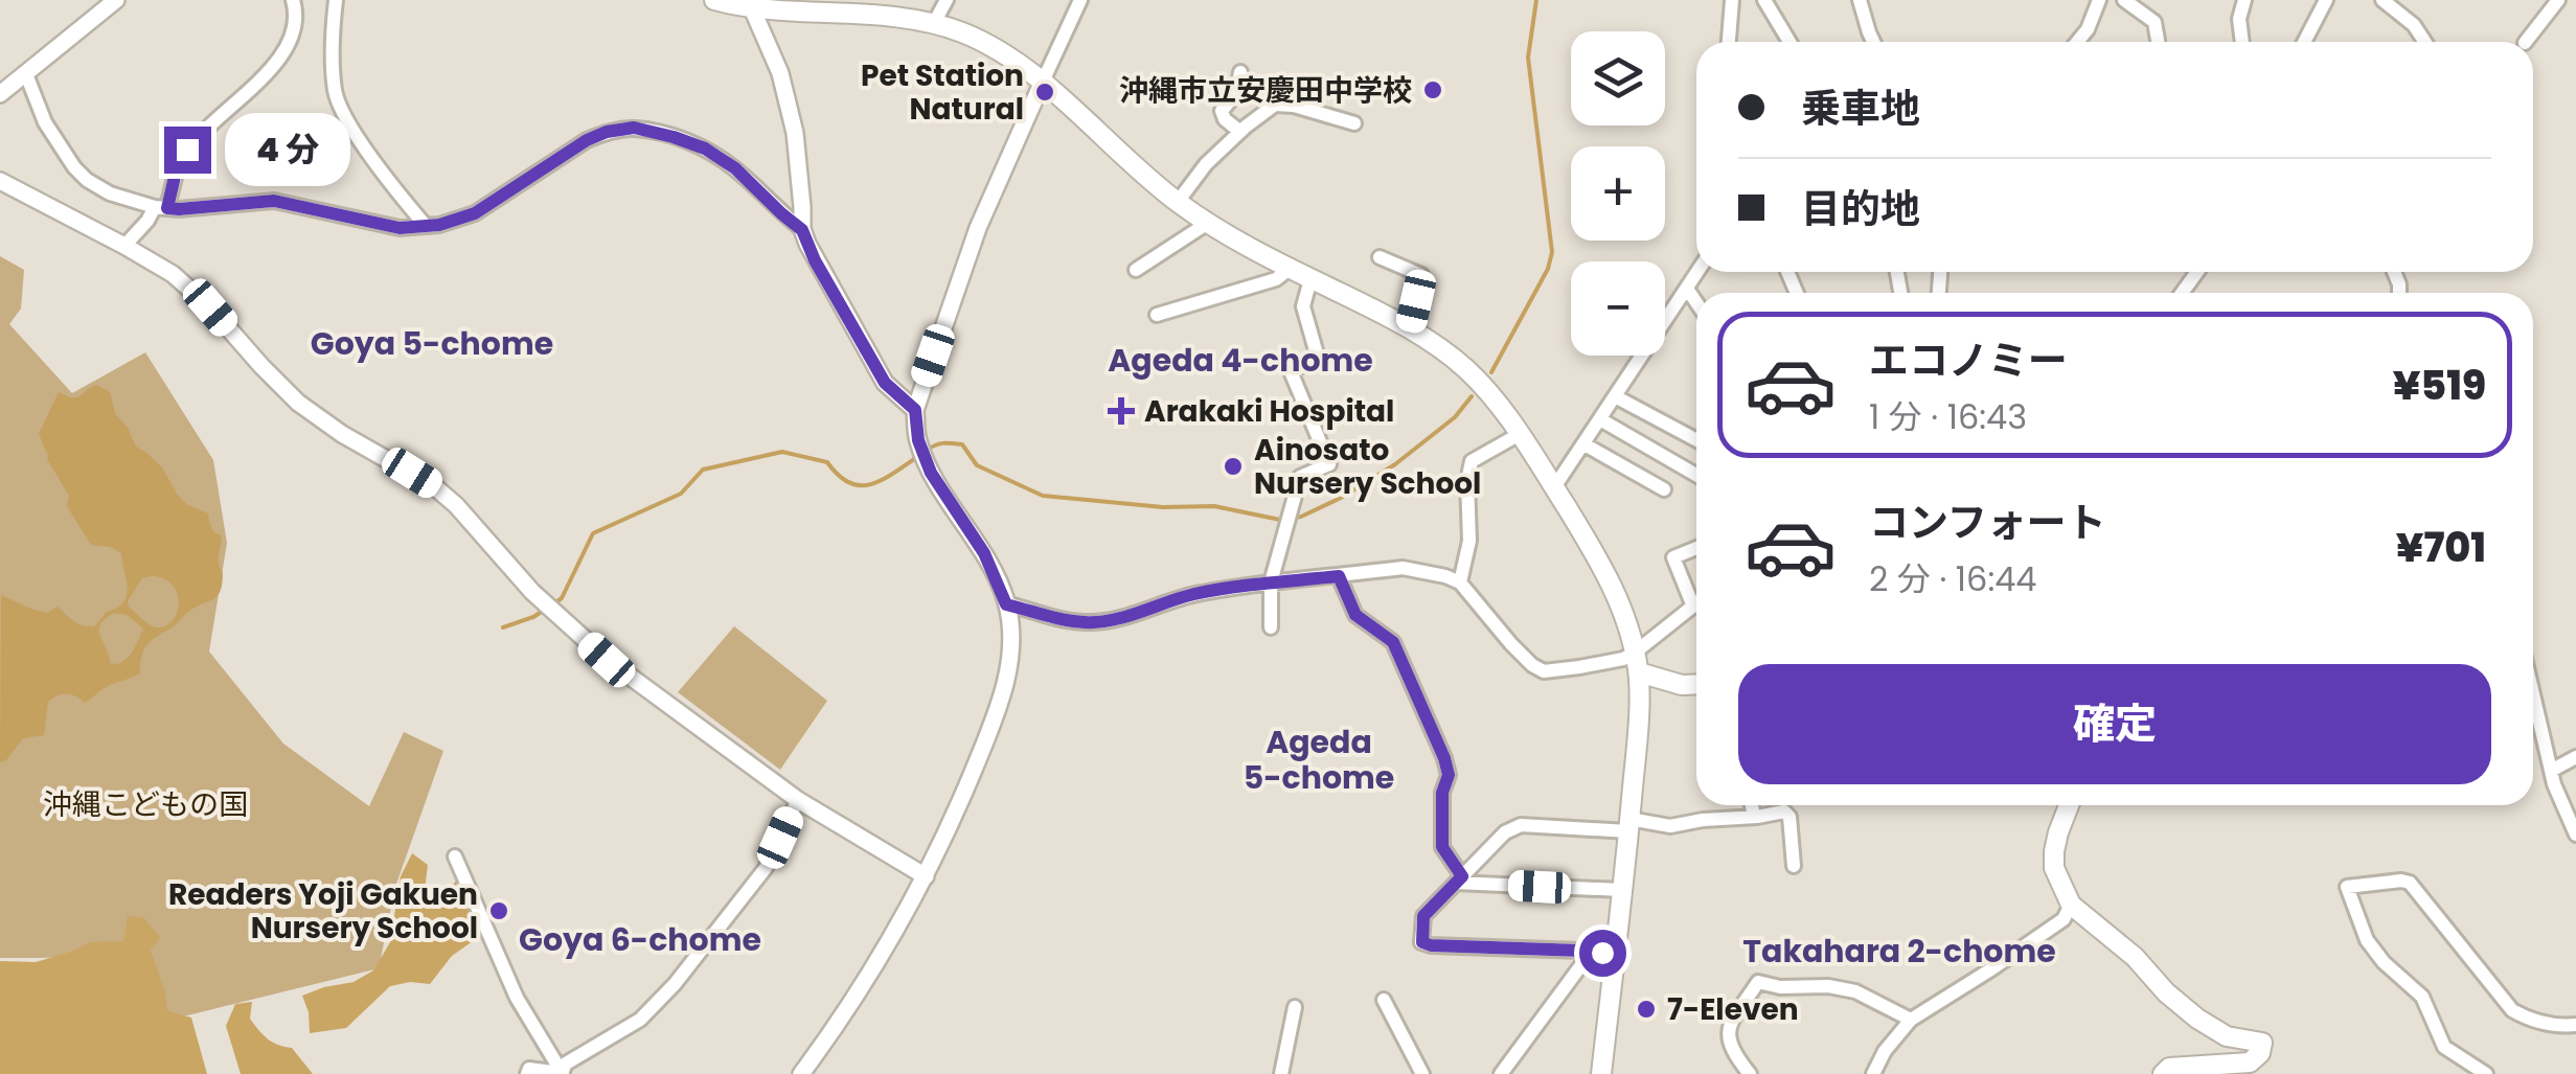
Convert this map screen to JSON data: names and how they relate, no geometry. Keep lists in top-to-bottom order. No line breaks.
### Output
{"districts":["Goya 5-chome","Ageda 4-chome","Ageda 5-chome","Goya 6-chome","Takahara 2-chome"],"parks":["沖縄こどもの国"],"places":{"other":["沖縄市立安慶田中学校","Pet Station Natural","Ainosato Nursery School","Readers Yoji Gakuen Nursery School","7-Eleven"],"health":["Arakaki Hospital"]},"page":{"map_buttons":["+","−"],"banner":["乗車地","目的地"],"bubble":"4 分","list":[{"name":"エコノミー","note":"1 分 · 16:43","value":"¥519"},{"name":"コンフォート","note":"2 分 · 16:44","value":"¥701"}],"buttons":"確定"}}
